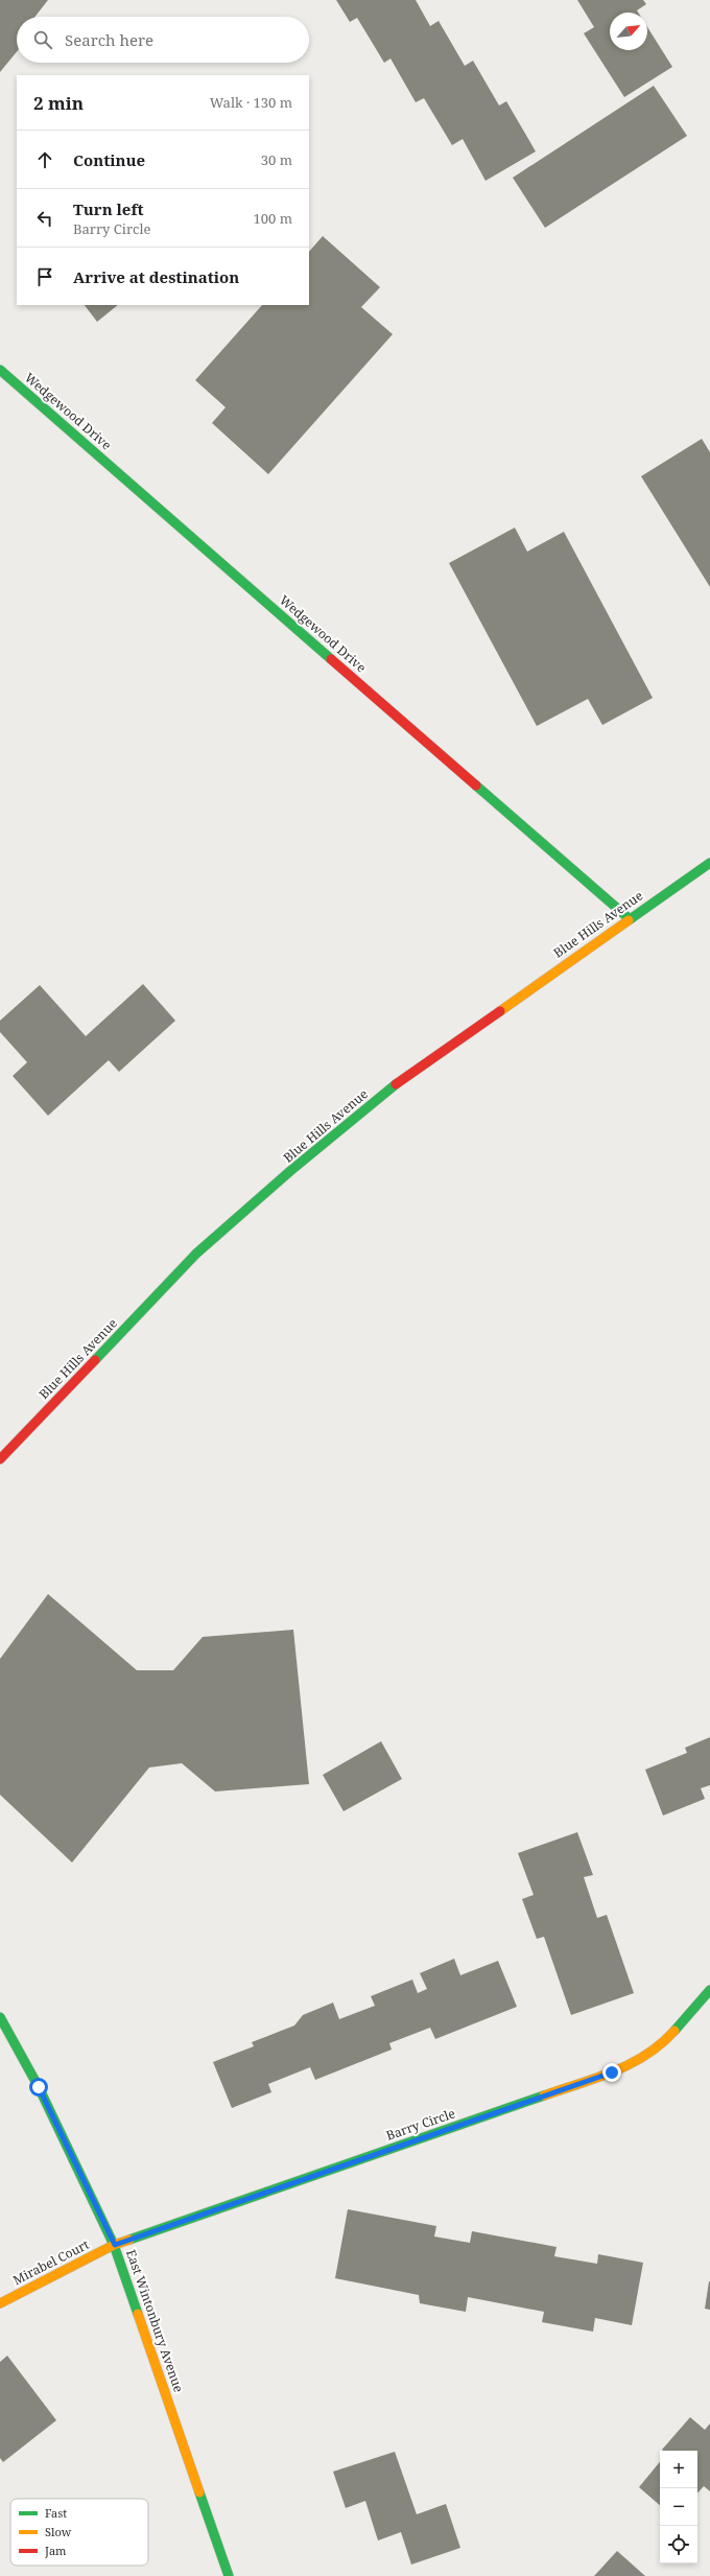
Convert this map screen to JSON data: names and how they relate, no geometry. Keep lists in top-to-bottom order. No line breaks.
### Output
{"streets":{"street":["Wedgewood Drive","Blue Hills Avenue","Barry Circle","Mirabel Court","East Wintonbury Avenue"]},"crossings":[["Wedgewood Drive","Blue Hills Avenue"],["Barry Circle","Mirabel Court"],["Barry Circle","East Wintonbury Avenue"],["Mirabel Court","East Wintonbury Avenue"]],"legend":["Fast","Slow","Jam"],"north":"top right","page":{"search":"Search here","heading":["2 min","Walk · 130 m"],"list":[["Continue","30 m"],["Turn left","Barry Circle","100 m"],"Arrive at destination"],"map_buttons":["+","−"]}}
